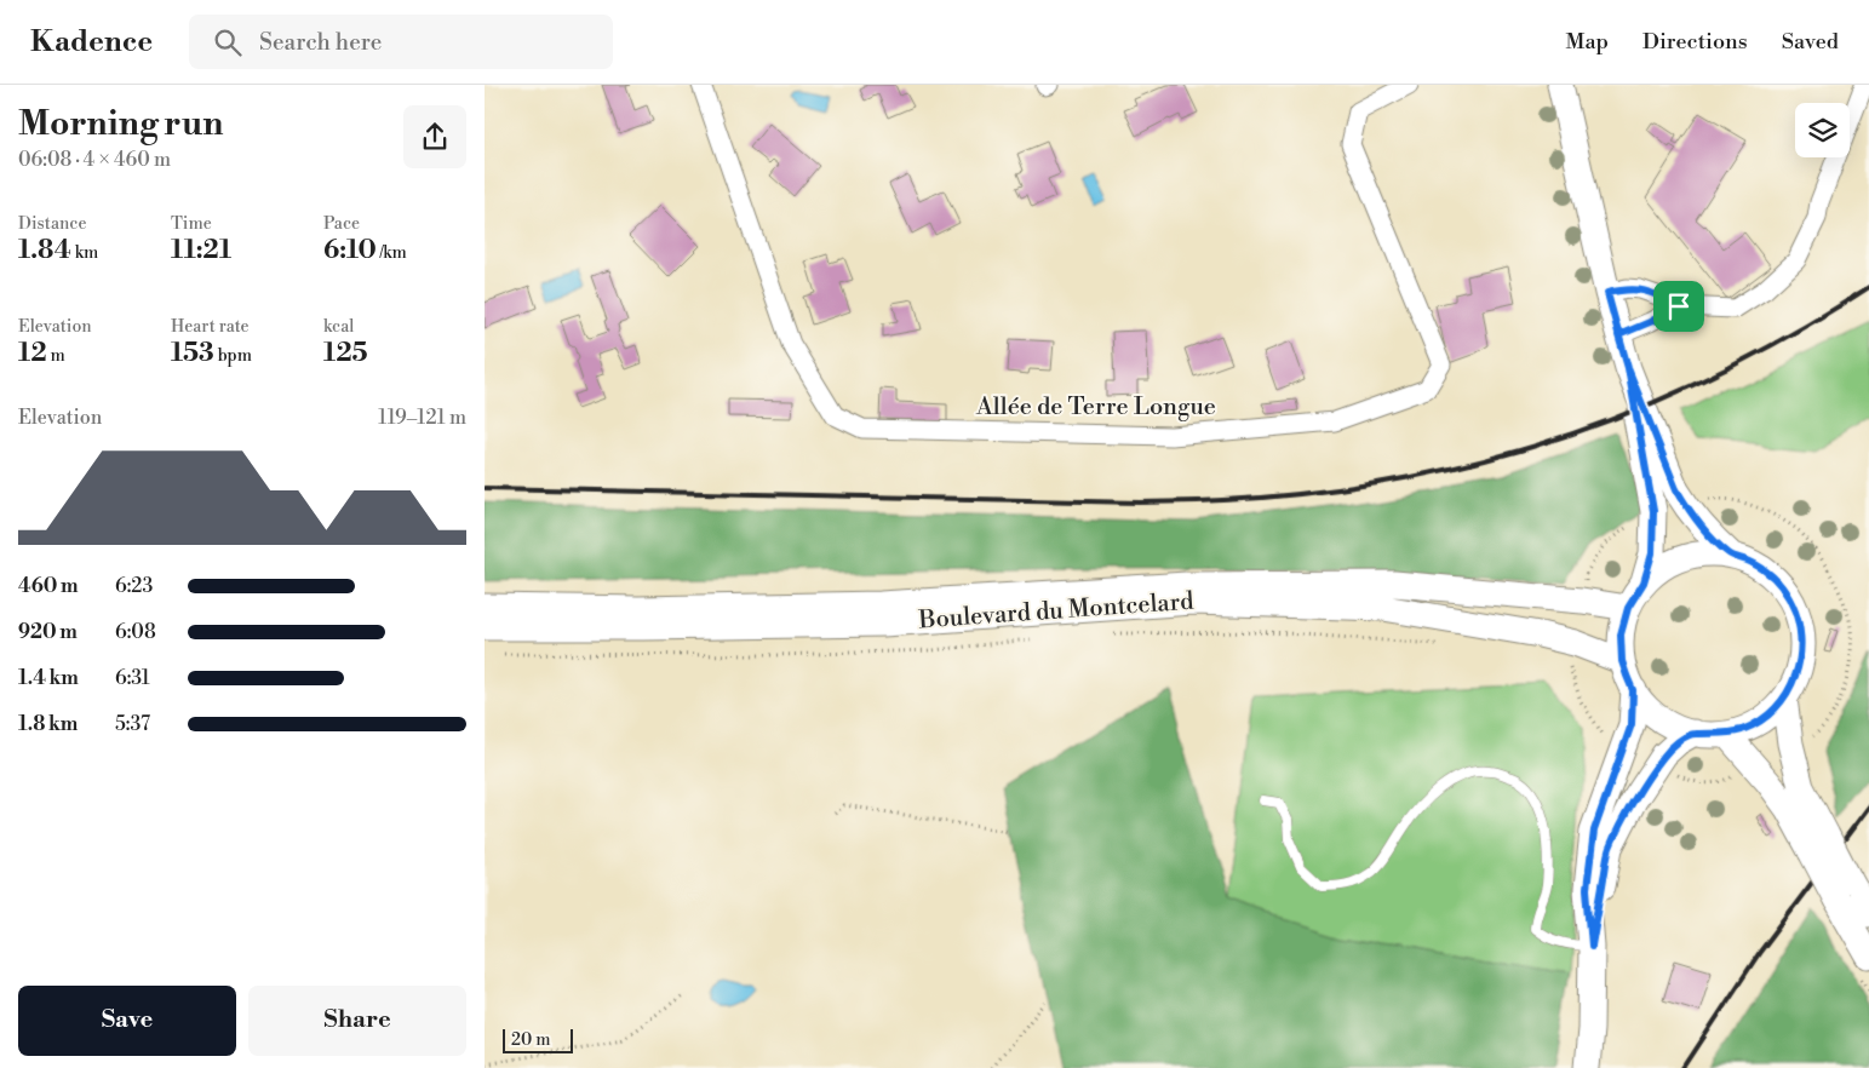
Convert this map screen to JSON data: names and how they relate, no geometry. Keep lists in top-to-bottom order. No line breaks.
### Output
{"streets":{"main road":["Boulevard du Montcelard"],"street":["Allée de Terre Longue"]},"scale_bar":"20 m","page":{"header":"Kadence","search":"Search here","nav":["Map","Directions","Saved"],"heading":["Morning run","06:08 · 4 × 460 m"],"stats":[["Distance","1.84 km"],["Time","11:21"],["Pace","6:10 /km"],["Elevation","12 m"],["Heart rate","153 bpm"],["kcal","125"]],"chart":["Elevation","119–121 m"],"list":[{"name":"460 m","note":"6:23"},{"name":"920 m","note":"6:08"},{"name":"1.4 km","note":"6:31"},{"name":"1.8 km","note":"5:37"}],"buttons":["Save","Share"],"scale":"20 m"}}
